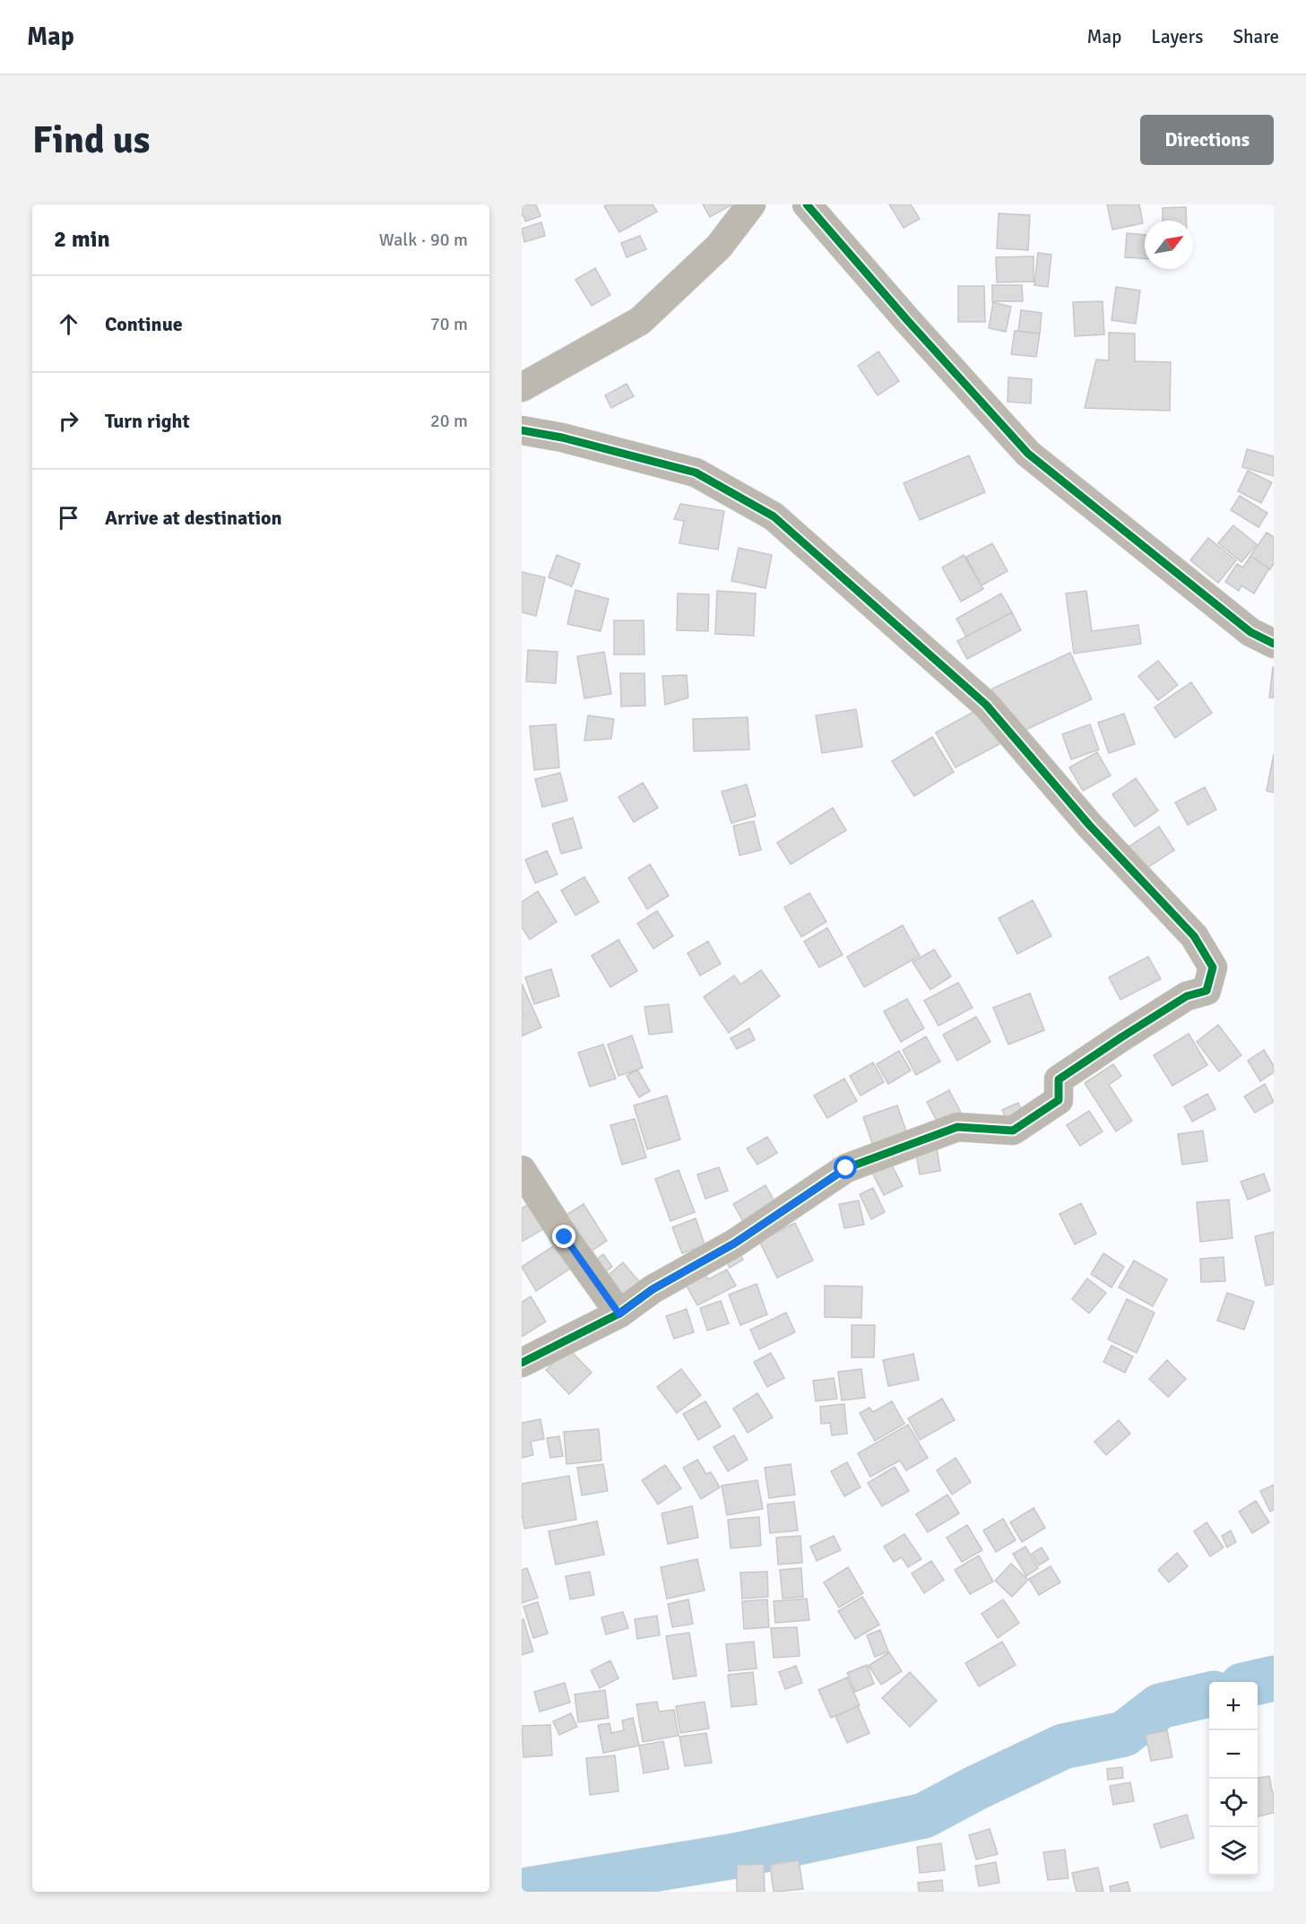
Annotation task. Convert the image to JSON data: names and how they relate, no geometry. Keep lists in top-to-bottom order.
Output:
{
  "north": "top right",
  "page": {
    "header": "Map",
    "nav": ["Map", "Layers", "Share"],
    "buttons": "Directions",
    "title": "Find us",
    "heading": ["2 min", "Walk · 90 m"],
    "list": [
      ["Continue", "70 m"],
      ["Turn right", "20 m"],
      "Arrive at destination"
    ],
    "map_buttons": ["+", "−"]
  }
}
